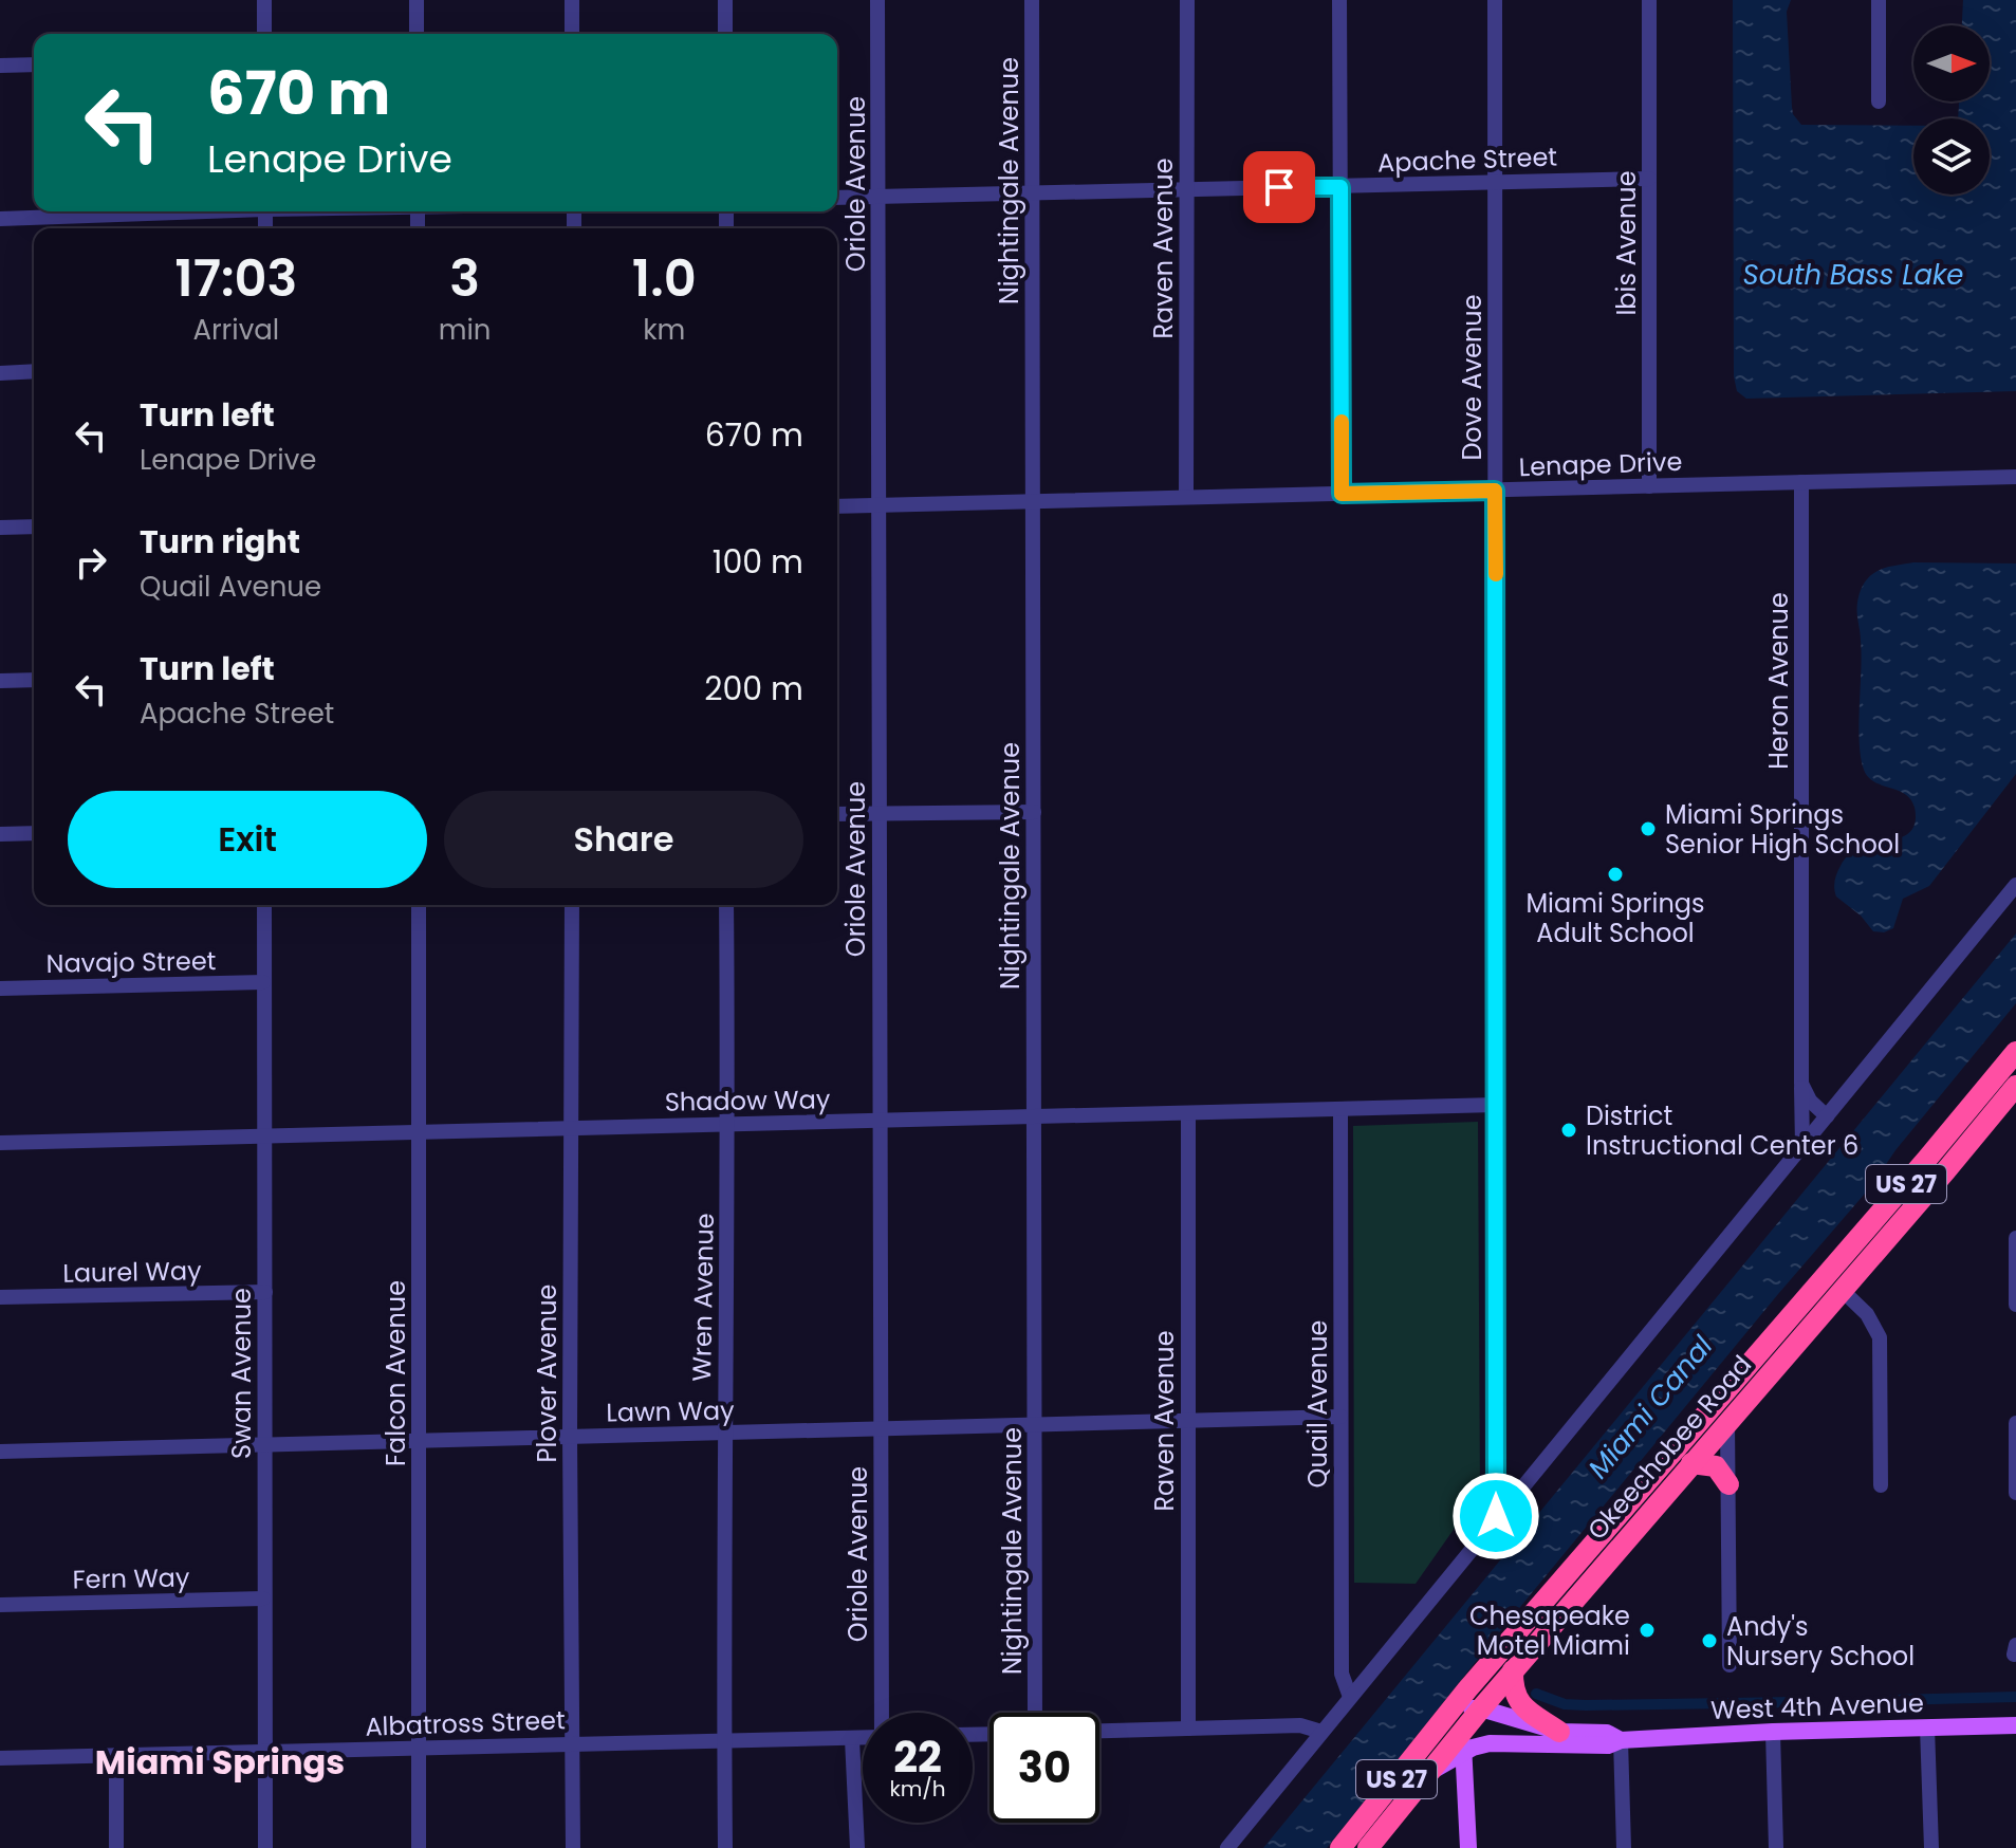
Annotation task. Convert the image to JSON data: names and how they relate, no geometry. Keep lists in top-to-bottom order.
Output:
{
  "streets": {
    "highway": ["US 27", "Okeechobee Road"],
    "main road": ["West 4th Avenue"],
    "street": [
      "Apache Street",
      "Nightingale Avenue",
      "Oriole Avenue",
      "Ibis Avenue",
      "Raven Avenue",
      "Dove Avenue",
      "Lenape Drive",
      "Heron Avenue",
      "Navajo Street",
      "Shadow Way",
      "Laurel Way",
      "Wren Avenue",
      "Swan Avenue",
      "Falcon Avenue",
      "Plover Avenue",
      "Quail Avenue",
      "Lawn Way",
      "Fern Way",
      "Albatross Street"
    ]
  },
  "crossings": [
    ["Apache Street", "Nightingale Avenue"],
    ["Apache Street", "Oriole Avenue"],
    ["Apache Street", "Ibis Avenue"],
    ["Apache Street", "Raven Avenue"],
    ["Apache Street", "Dove Avenue"],
    ["Nightingale Avenue", "Lenape Drive"],
    ["Nightingale Avenue", "Shadow Way"],
    ["Nightingale Avenue", "Lawn Way"],
    ["Oriole Avenue", "Lenape Drive"],
    ["Oriole Avenue", "Shadow Way"],
    ["Oriole Avenue", "Lawn Way"],
    ["Ibis Avenue", "Lenape Drive"],
    ["Raven Avenue", "Lenape Drive"],
    ["Raven Avenue", "Shadow Way"],
    ["Raven Avenue", "Lawn Way"],
    ["Dove Avenue", "Lenape Drive"],
    ["Dove Avenue", "Shadow Way"],
    ["Lenape Drive", "Heron Avenue"],
    ["Navajo Street", "Swan Avenue"],
    ["Shadow Way", "Wren Avenue"],
    ["Shadow Way", "Swan Avenue"],
    ["Shadow Way", "Falcon Avenue"],
    ["Shadow Way", "Plover Avenue"],
    ["Shadow Way", "Quail Avenue"],
    ["Laurel Way", "Swan Avenue"],
    ["Wren Avenue", "Lawn Way"],
    ["Wren Avenue", "Albatross Street"],
    ["Swan Avenue", "Lawn Way"],
    ["Swan Avenue", "Fern Way"],
    ["Swan Avenue", "Albatross Street"],
    ["Falcon Avenue", "Lawn Way"],
    ["Falcon Avenue", "Albatross Street"],
    ["Plover Avenue", "Lawn Way"],
    ["Plover Avenue", "Albatross Street"],
    ["Quail Avenue", "Lawn Way"],
    ["Okeechobee Road", "West 4th Avenue"]
  ],
  "districts": ["Miami Springs"],
  "water": ["South Bass Lake", "Miami Canal"],
  "places": [
    "Miami Springs Senior High School",
    "Miami Springs Adult School",
    "District Instructional Center 6",
    "Chesapeake Motel Miami",
    "Andy's Nursery School"
  ],
  "north": "right",
  "page": {
    "turn": ["670 m", "Lenape Drive"],
    "eta": [
      "17:03",
      "Arrival",
      "3",
      "min",
      "1.0",
      "km"
    ],
    "list": [
      {
        "name": "Turn left",
        "note": "Lenape Drive",
        "value": "670 m"
      },
      {
        "name": "Turn right",
        "note": "Quail Avenue",
        "value": "100 m"
      },
      {
        "name": "Turn left",
        "note": "Apache Street",
        "value": "200 m"
      }
    ],
    "buttons": ["Exit", "Share"],
    "speed": "22 km/h",
    "limit": "30"
  }
}
